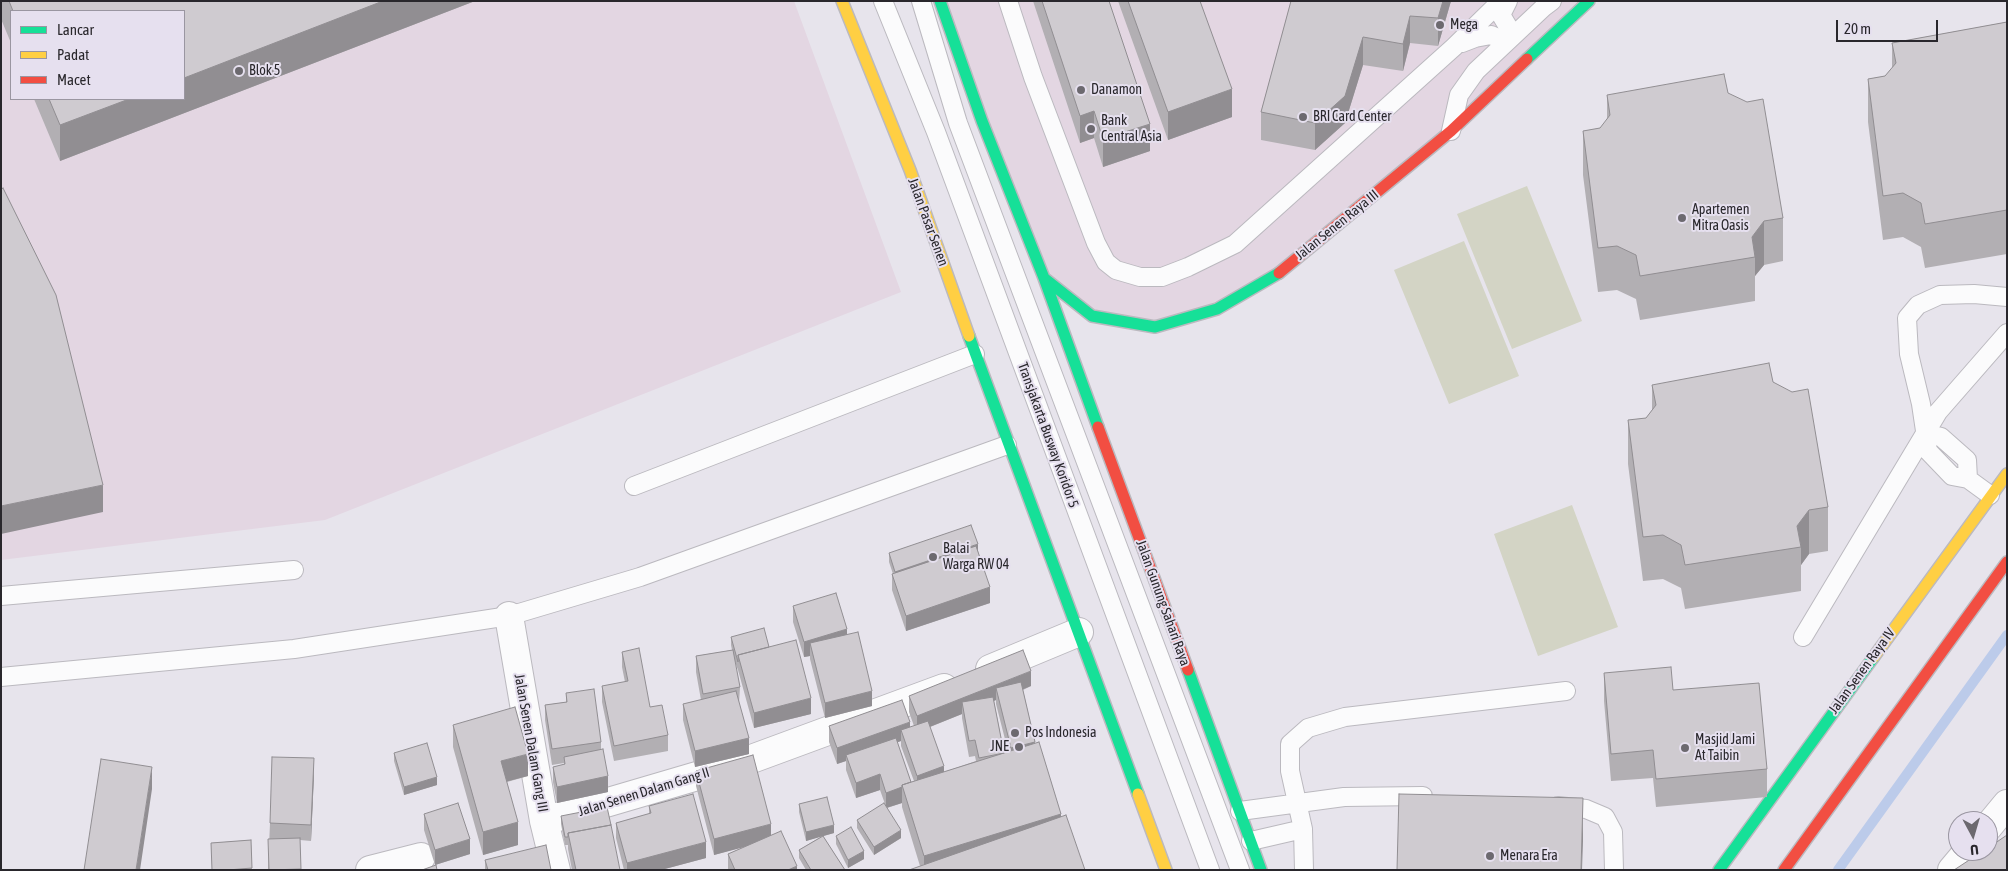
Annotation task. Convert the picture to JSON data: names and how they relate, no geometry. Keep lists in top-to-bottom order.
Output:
{
  "streets": {
    "main road": [
      "Jalan Pasar Senen",
      "Jalan Senen Raya III",
      "Jalan Gunung Sahari Raya",
      "Jalan Senen Raya IV"
    ],
    "street": ["Jalan Senen Dalam Gang III", "Jalan Senen Dalam Gang II"],
    "lane": ["Transjakarta Busway Koridor 5"]
  },
  "crossings": [
    ["Jalan Senen Raya III", "Jalan Gunung Sahari Raya"],
    ["Jalan Senen Dalam Gang III", "Jalan Senen Dalam Gang II"]
  ],
  "places": [
    "Mega",
    "Blok 5",
    "Danamon",
    "BRI Card Center",
    "Bank Central Asia",
    "Apartemen Mitra Oasis",
    "Balai Warga RW 04",
    "Pos Indonesia",
    "JNE",
    "Masjid Jami At Taibin",
    "Menara Era"
  ],
  "legend": ["Lancar", "Padat", "Macet"],
  "scale_bar": "20 m",
  "north": "bottom"
}
